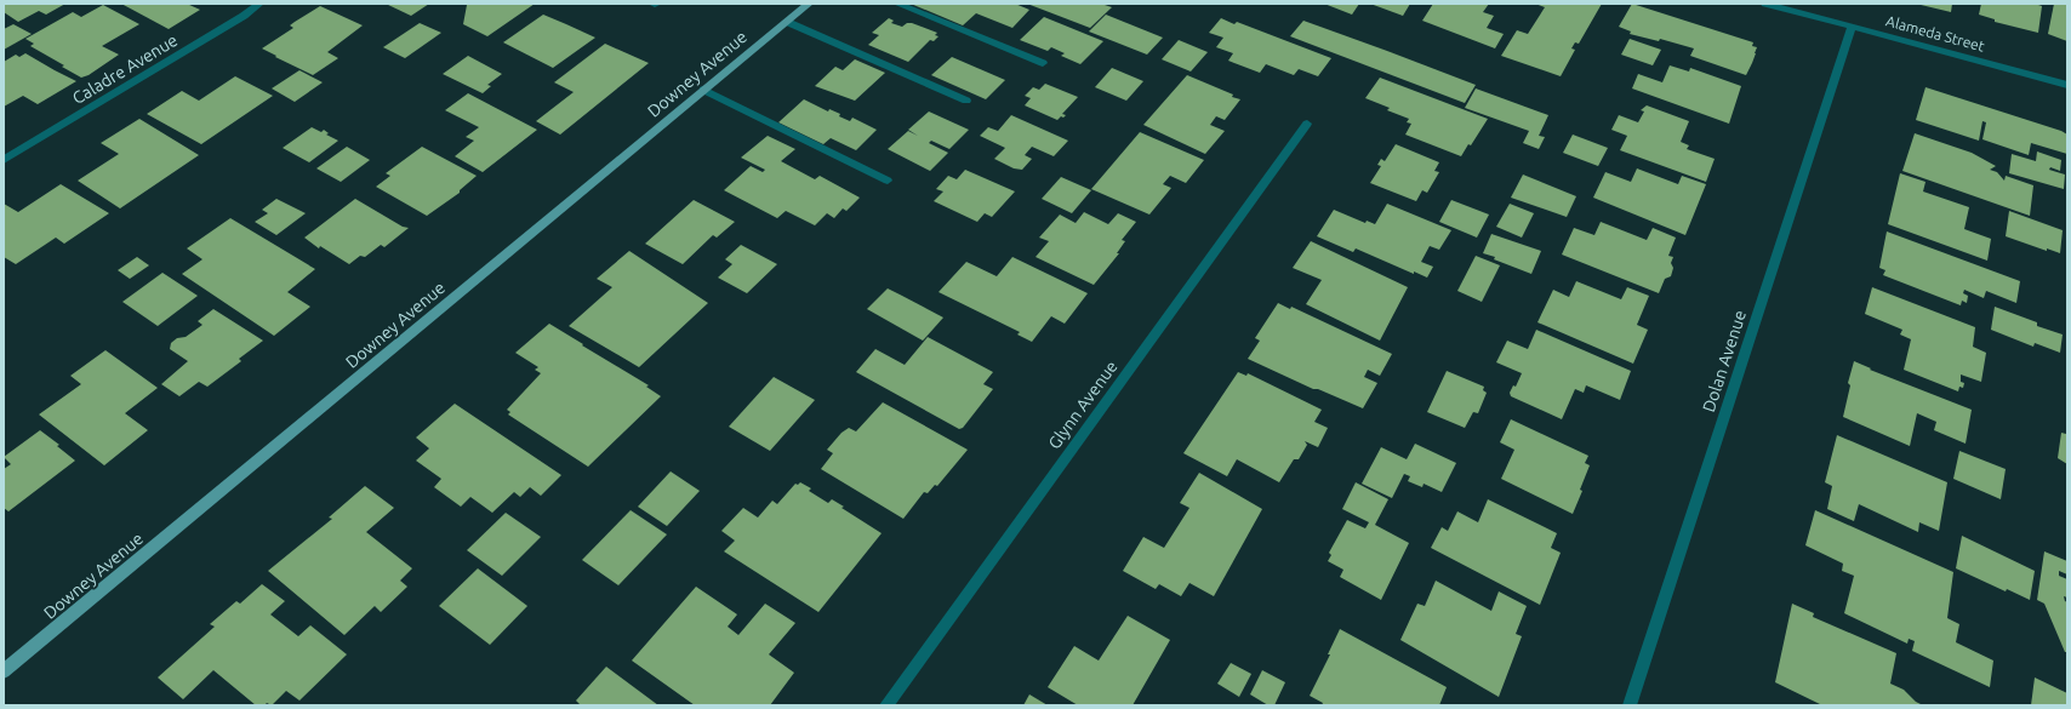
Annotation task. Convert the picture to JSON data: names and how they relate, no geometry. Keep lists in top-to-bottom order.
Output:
{
  "streets": {
    "main road": ["Downey Avenue"],
    "street": [
      "Alameda Street",
      "Caladre Avenue",
      "Dolan Avenue",
      "Glynn Avenue"
    ]
  },
  "crossings": [
    ["Alameda Street", "Dolan Avenue"]
  ]
}
